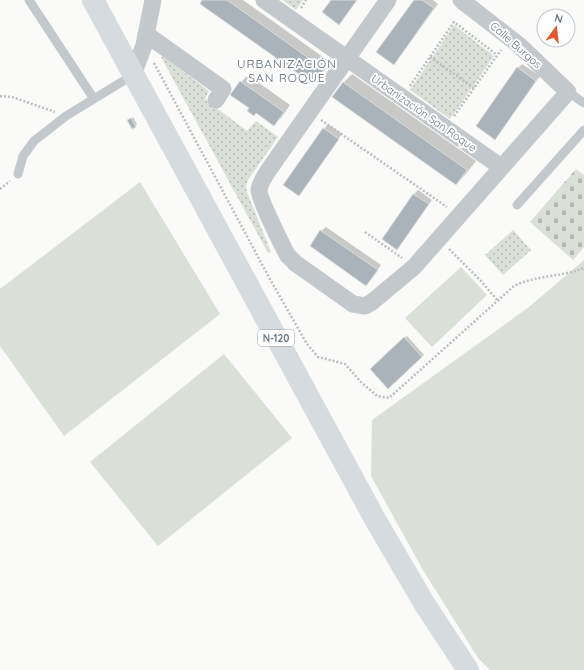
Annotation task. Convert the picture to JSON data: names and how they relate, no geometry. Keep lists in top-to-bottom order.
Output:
{
  "streets": {
    "highway": ["N-120"],
    "street": ["Calle Burgos", "Urbanización San Roque"]
  },
  "crossings": [
    ["Calle Burgos", "Urbanización San Roque"]
  ],
  "districts": ["URBANIZACIÓN SAN ROQUE"],
  "north": "top"
}
